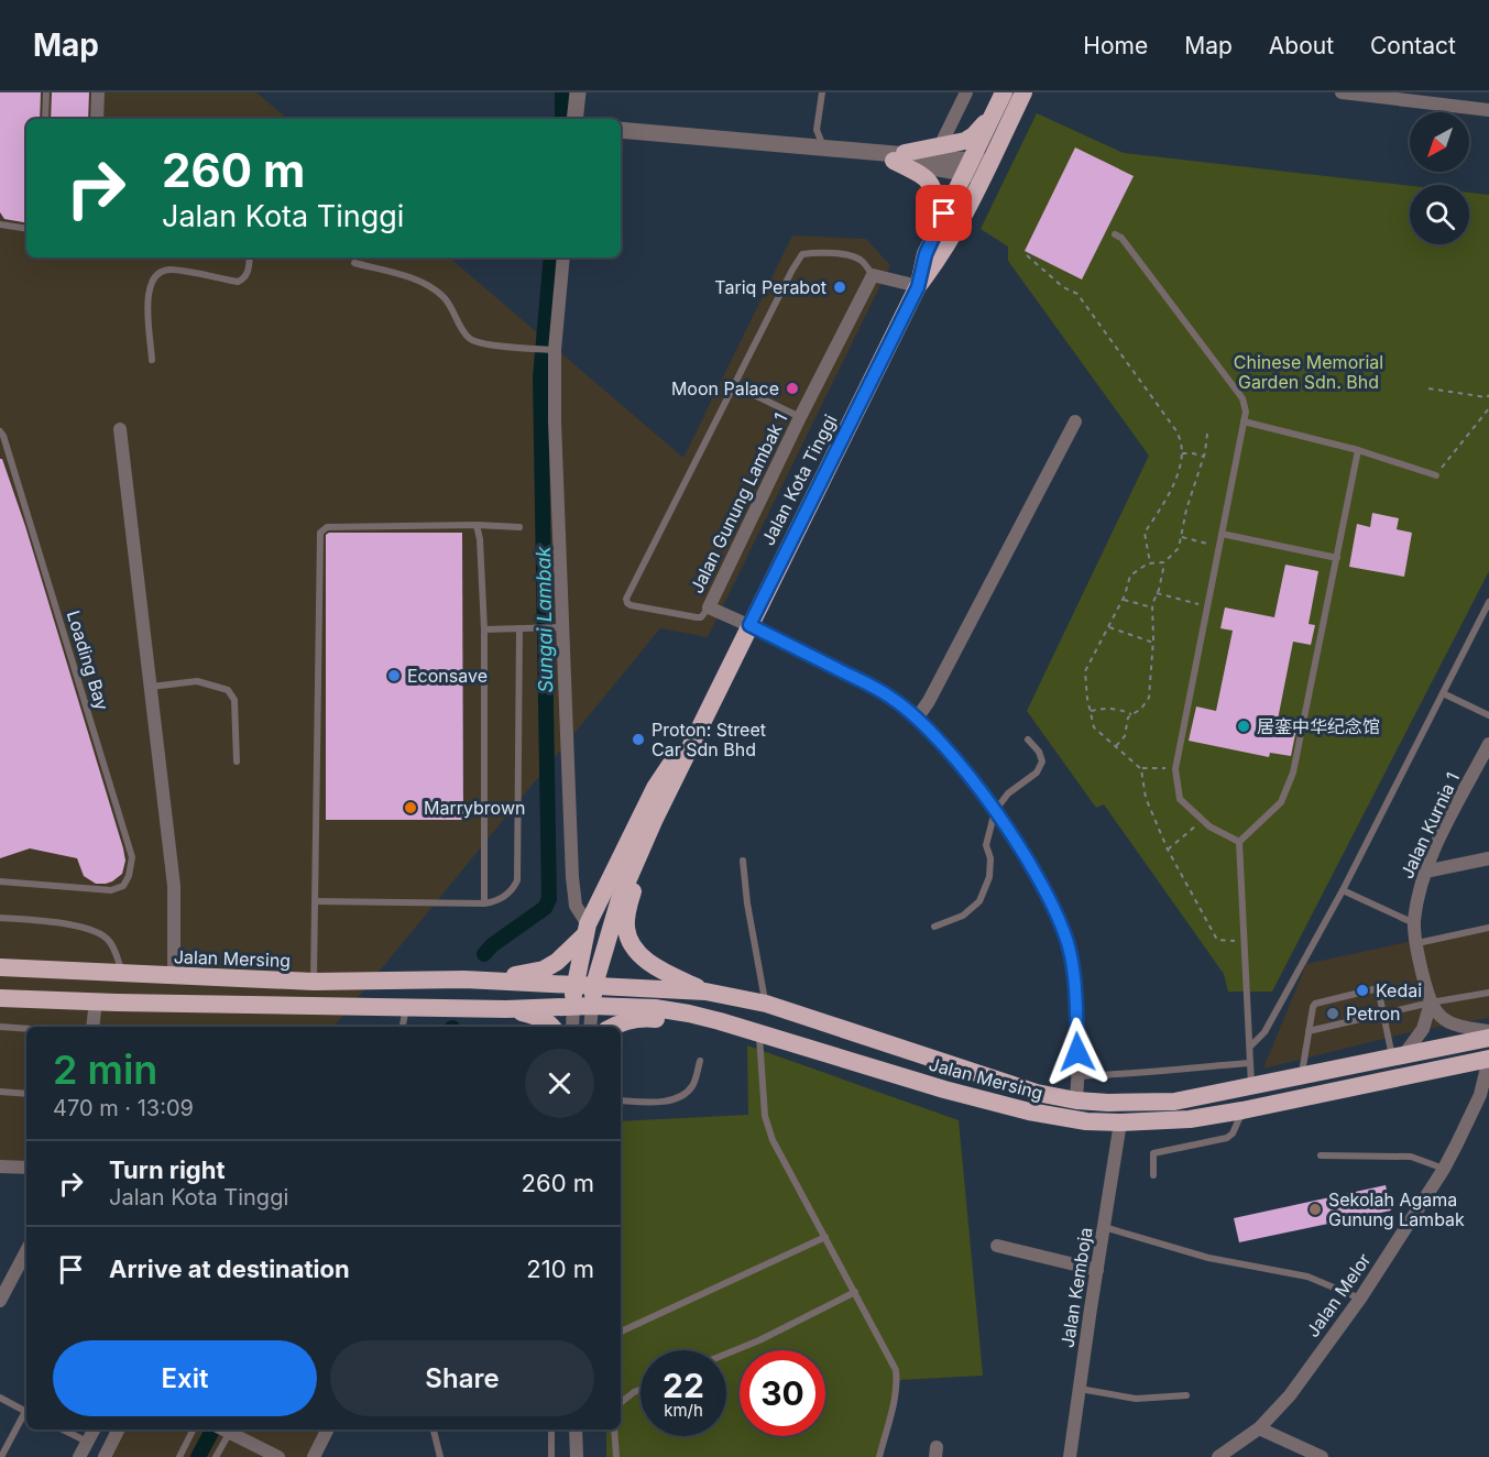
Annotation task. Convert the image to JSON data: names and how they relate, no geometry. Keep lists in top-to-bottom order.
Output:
{
  "streets": {
    "highway": ["Jalan Kota Tinggi", "Jalan Mersing"],
    "street": [
      "Jalan Gunung Lambak 1",
      "Jalan Kurnia 1",
      "Jalan Kemboja",
      "Jalan Melor"
    ],
    "lane": ["Loading Bay"]
  },
  "crossings": [
    ["Jalan Kota Tinggi", "Jalan Gunung Lambak 1"],
    ["Jalan Kota Tinggi", "Jalan Mersing"],
    ["Jalan Gunung Lambak 1", "Jalan Mersing"],
    ["Jalan Mersing", "Jalan Kemboja"],
    ["Jalan Mersing", "Jalan Melor"]
  ],
  "water": ["Sungai Lambak"],
  "parks": ["Chinese Memorial Garden Sdn. Bhd"],
  "places": [
    "Tariq Perabot",
    "Moon Palace",
    "Econsave",
    "居銮中华纪念馆",
    "Proton: Street Car Sdn Bhd",
    "Marrybrown",
    "Kedai",
    "Petron",
    "Sekolah Agama Gunung Lambak"
  ],
  "north": "bottom left",
  "page": {
    "header": "Map",
    "nav": [
      "Home",
      "Map",
      "About",
      "Contact"
    ],
    "turn": ["260 m", "Jalan Kota Tinggi"],
    "heading": ["2 min", "470 m · 13:09"],
    "list": [
      {
        "name": "Turn right",
        "note": "Jalan Kota Tinggi",
        "value": "260 m"
      },
      {
        "name": "Arrive at destination",
        "value": "210 m"
      }
    ],
    "buttons": ["Exit", "Share"],
    "speed": "22 km/h",
    "limit": "30"
  }
}
